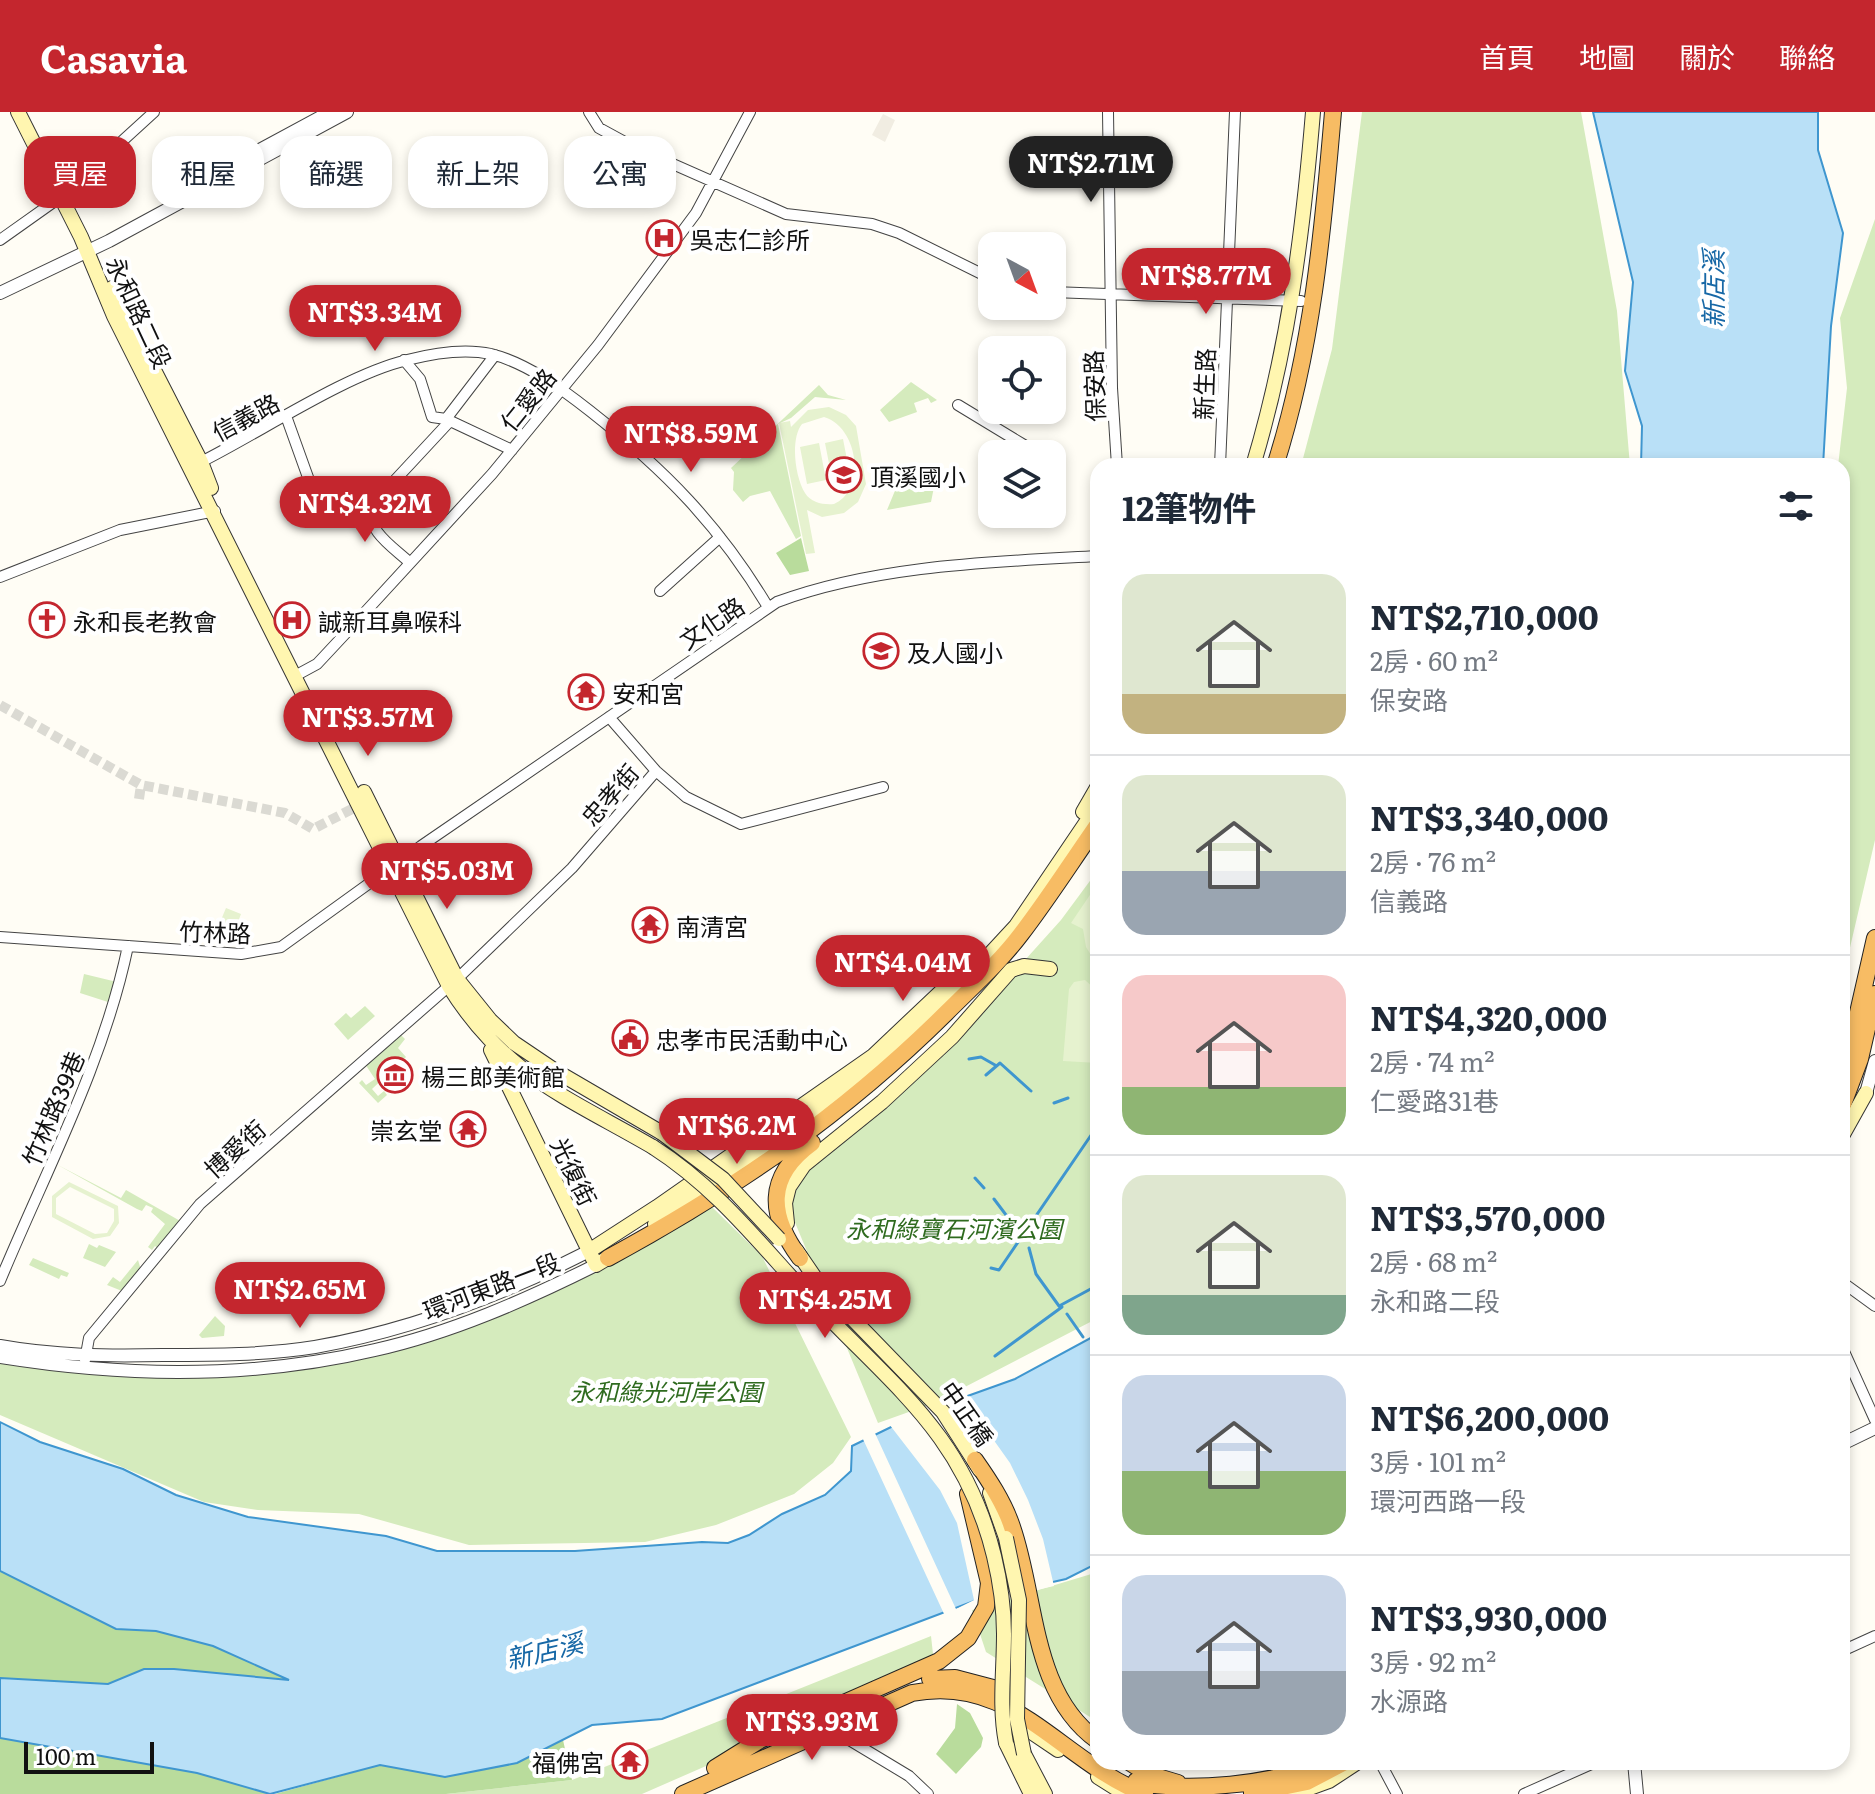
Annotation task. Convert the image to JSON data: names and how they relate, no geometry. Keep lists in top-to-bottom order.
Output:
{
  "streets": {
    "main road": [
      "永和路二段",
      "光復街",
      "環河東路一段",
      "中正橋"
    ],
    "street": [
      "新生路",
      "保安路",
      "仁愛路",
      "信義路",
      "文化路",
      "忠孝街",
      "竹林路",
      "竹林路39巷",
      "博愛街"
    ]
  },
  "crossings": [
    ["永和路二段", "仁愛路"],
    ["永和路二段", "信義路"],
    ["永和路二段", "文化路"],
    ["永和路二段", "忠孝街"],
    ["永和路二段", "竹林路"],
    ["永和路二段", "博愛街"],
    ["永和路二段", "光復街"],
    ["永和路二段", "中正橋"],
    ["仁愛路", "信義路"],
    ["信義路", "文化路"],
    ["文化路", "竹林路"],
    ["忠孝街", "博愛街"],
    ["忠孝街", "中正橋"],
    ["竹林路", "竹林路39巷"],
    ["博愛街", "環河東路一段"],
    ["博愛街", "中正橋"],
    ["光復街", "環河東路一段"],
    ["光復街", "中正橋"]
  ],
  "water": ["新店溪"],
  "parks": ["永和綠寶石河濱公園", "永和綠光河岸公園"],
  "places": {
    "hospital": ["吳志仁診所", "誠新耳鼻喉科"],
    "school or university": ["頂溪國小", "及人國小"],
    "church": ["永和長老教會"],
    "temple": [
      "安和宮",
      "南清宮",
      "崇玄堂",
      "福佛宮"
    ],
    "public building": ["忠孝市民活動中心"],
    "museum": ["楊三郎美術館"]
  },
  "scale_bar": "100 m",
  "north": "bottom right",
  "page": {
    "header": "Casavia",
    "nav": [
      "首頁",
      "地圖",
      "關於",
      "聯絡"
    ],
    "price": [
      "NT$2.71M",
      "NT$8.77M",
      "NT$3.34M",
      "NT$8.59M",
      "NT$4.32M",
      "NT$3.57M",
      "NT$5.03M",
      "NT$4.04M",
      "NT$6.2M",
      "NT$2.65M",
      "NT$4.25M",
      "NT$3.93M"
    ],
    "chip": [
      "買屋",
      "租屋",
      "篩選",
      "新上架",
      "公寓"
    ],
    "heading": "12筆物件",
    "list": [
      {
        "name": "NT$2,710,000",
        "note": "2房 · 60 m² · 保安路"
      },
      {
        "name": "NT$3,340,000",
        "note": "2房 · 76 m² · 信義路"
      },
      {
        "name": "NT$4,320,000",
        "note": "2房 · 74 m² · 仁愛路31巷"
      },
      {
        "name": "NT$3,570,000",
        "note": "2房 · 68 m² · 永和路二段"
      },
      {
        "name": "NT$6,200,000",
        "note": "3房 · 101 m² · 環河西路一段"
      },
      {
        "name": "NT$3,930,000",
        "note": "3房 · 92 m² · 水源路"
      }
    ],
    "scale": "100 m"
  }
}
